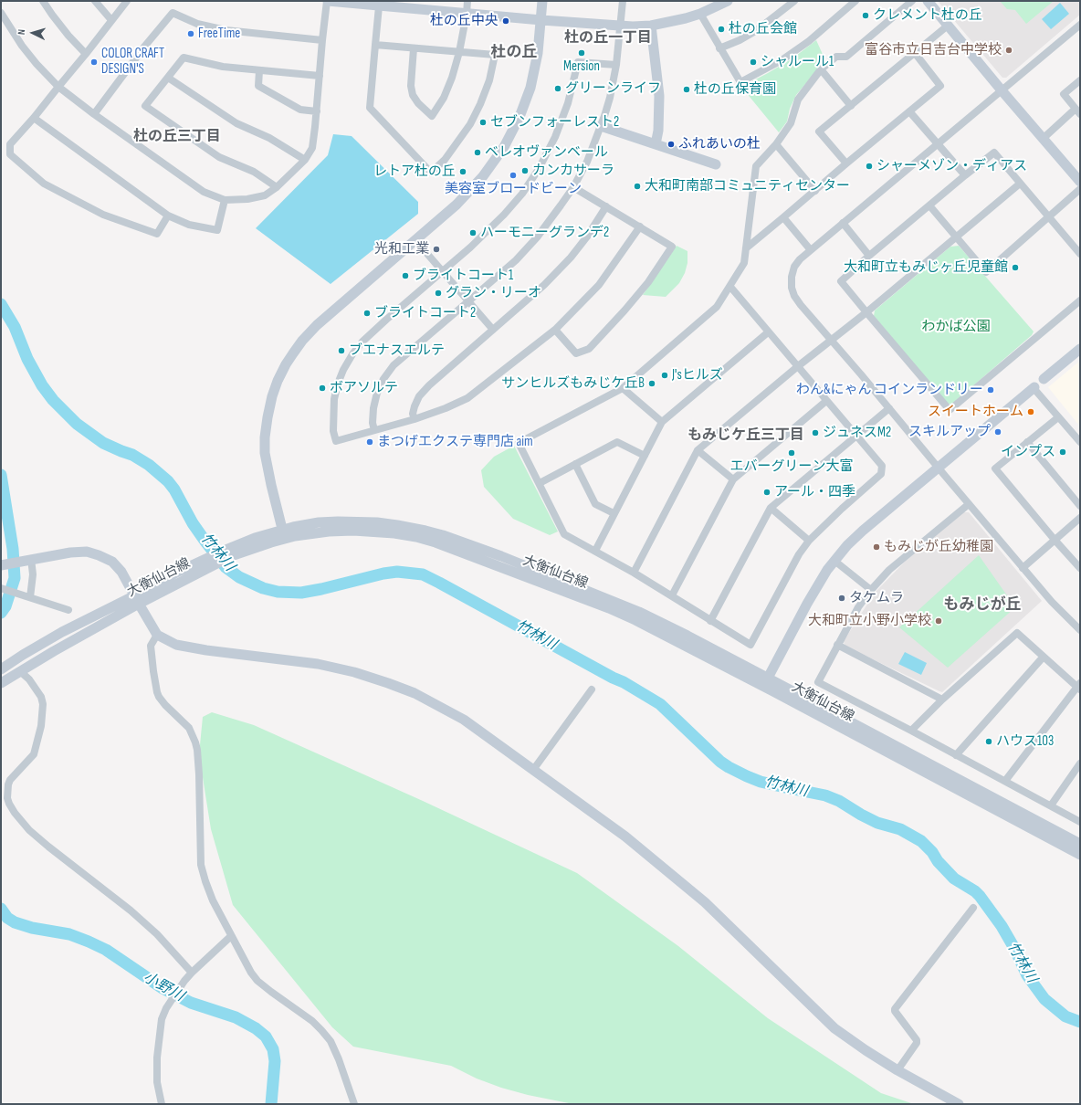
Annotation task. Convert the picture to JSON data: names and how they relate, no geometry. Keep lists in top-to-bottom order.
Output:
{
  "streets": {
    "street": ["大衡仙台線"]
  },
  "districts": [
    "杜の丘一丁目",
    "杜の丘",
    "杜の丘三丁目",
    "もみじケ丘三丁目",
    "もみじが丘"
  ],
  "water": ["竹林川", "小野川"],
  "parks": ["わかば公園"],
  "places": [
    "クレメント杜の丘",
    "杜の丘中央",
    "杜の丘会館",
    "FreeTime",
    "富谷市立日吉台中学校",
    "Mersion",
    "COLOR CRAFT DESIGN'S",
    "シャルール1",
    "グリーンライフ",
    "杜の丘保育園",
    "セブンフォーレスト2",
    "ふれあいの杜",
    "ベレオヴァンベール",
    "シャーメゾン・ディアス",
    "カンカサーラ",
    "レトア杜の丘",
    "美容室ブロードビーン",
    "大和町南部コミュニティセンター",
    "ハーモニーグランデ2",
    "光和工業",
    "大和町立もみじヶ丘児童館",
    "ブライトコート1",
    "グラン・リーオ",
    "ブライトコート2",
    "ブエナスエルテ",
    "J'sヒルズ",
    "サンヒルズもみじケ丘B",
    "ボアソルテ",
    "わん&にゃん コインランドリー",
    "スイートホーム",
    "スキルアップ",
    "ジュネスM2",
    "まつげエクステ専門店 aim",
    "インプス",
    "エバーグリーン大富",
    "アール・四季",
    "もみじが丘幼稚園",
    "タケムラ",
    "大和町立小野小学校",
    "ハウス103"
  ],
  "north": "left"
}
